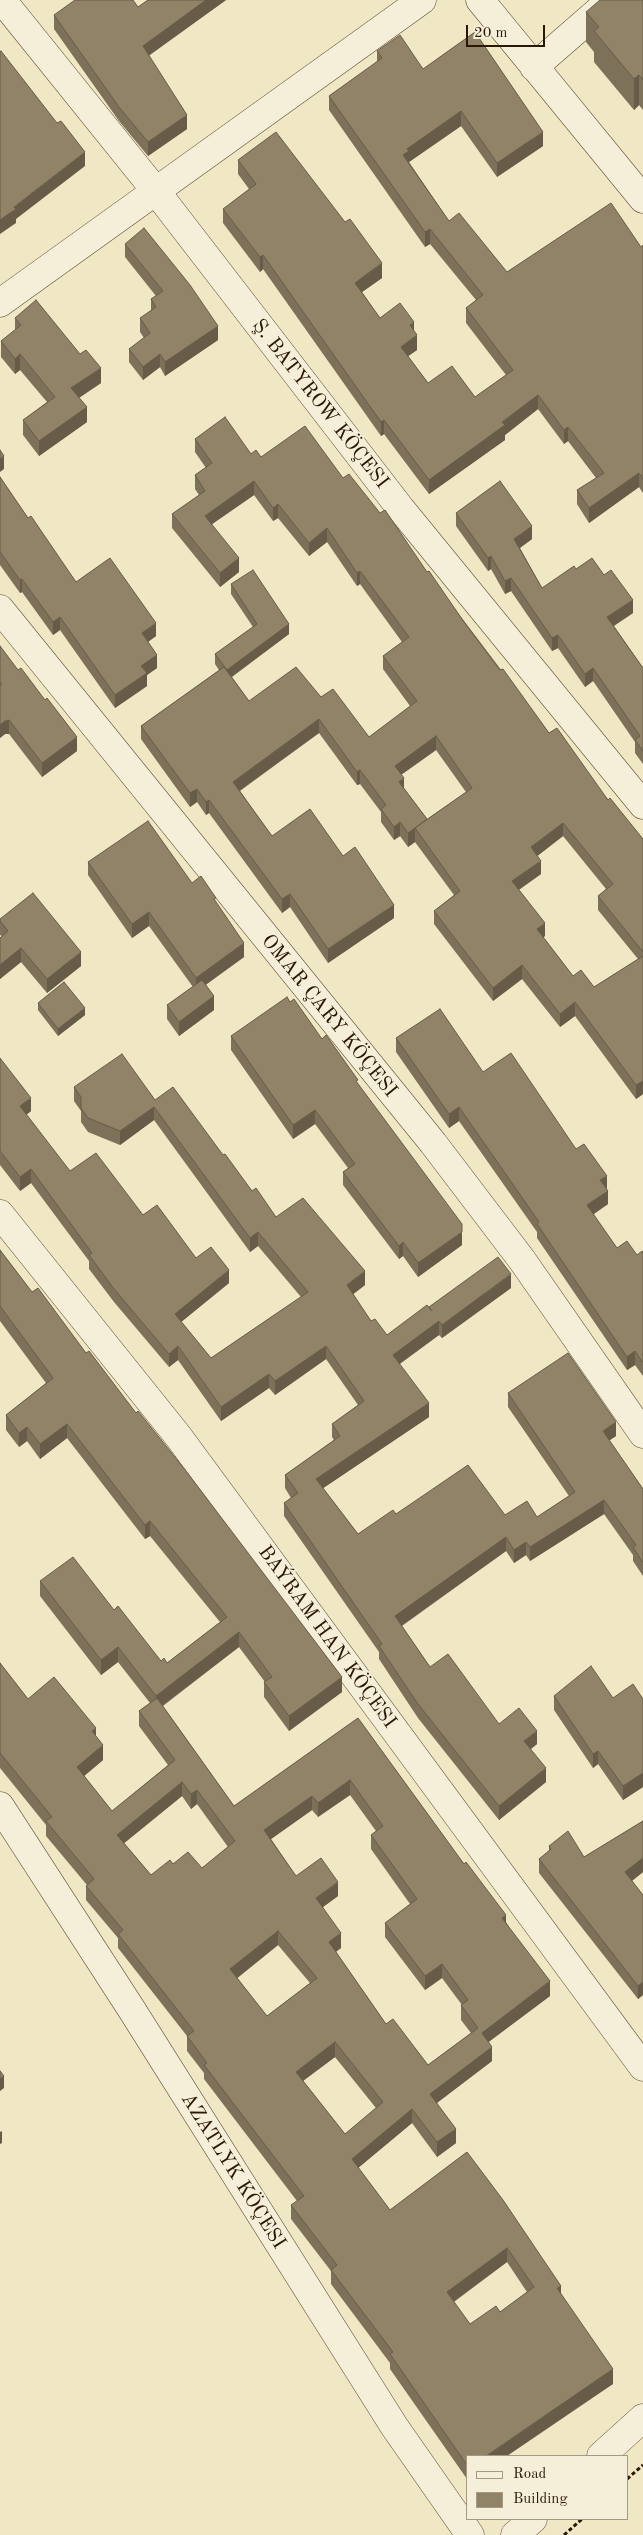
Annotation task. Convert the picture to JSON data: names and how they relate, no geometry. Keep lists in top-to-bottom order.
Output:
{
  "streets": {
    "street": [
      "Ş. BATYROW KÖÇESI",
      "OMAR ÇARY KÖÇESI",
      "BAÝRAM HAN KÖÇESI",
      "AZATLYK KÖÇESI"
    ]
  },
  "legend": ["Road", "Building"],
  "scale_bar": "20 m"
}
